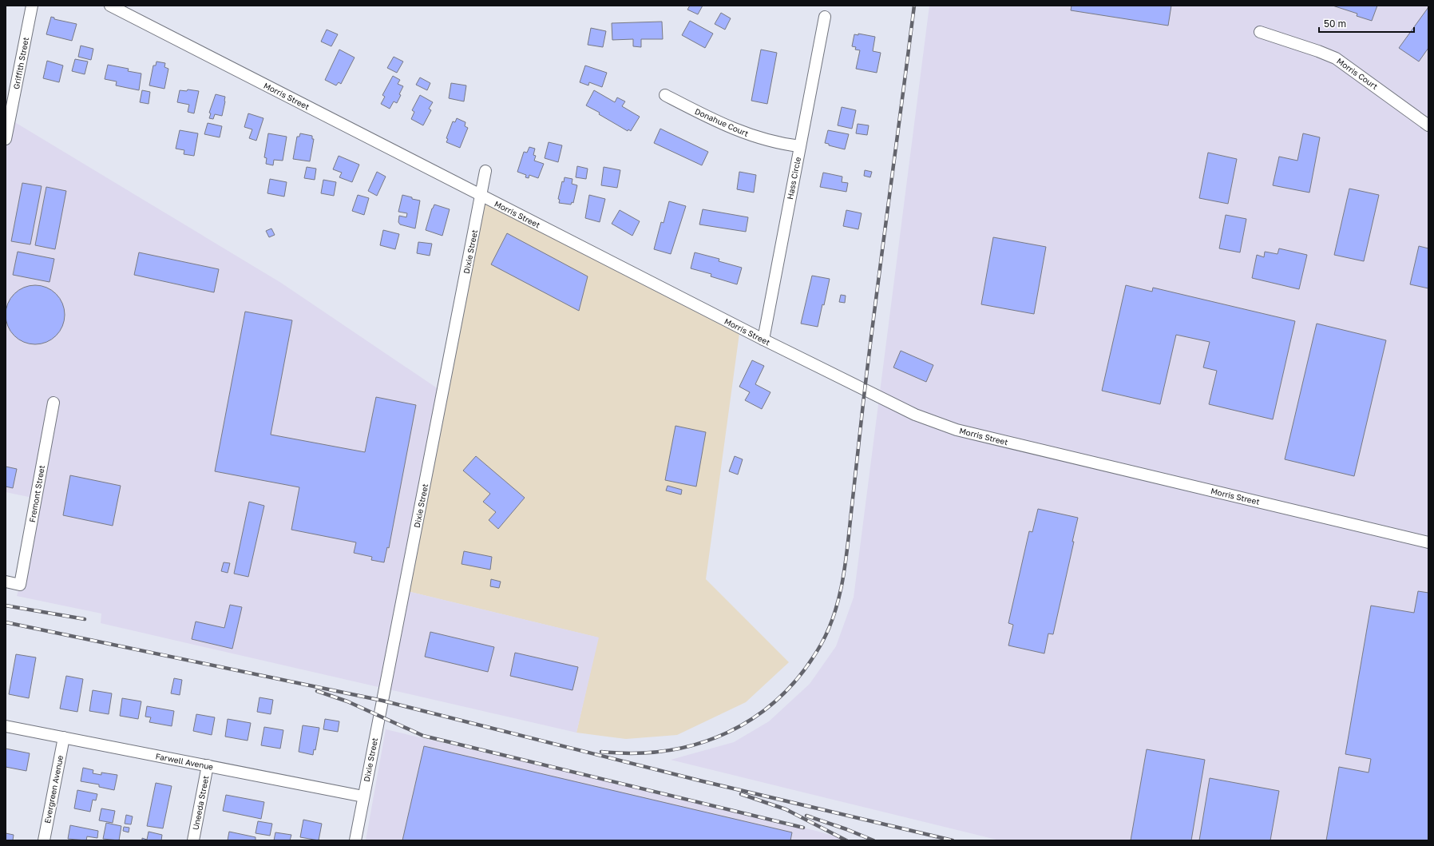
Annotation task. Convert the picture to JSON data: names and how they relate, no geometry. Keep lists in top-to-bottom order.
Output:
{
  "streets": {
    "street": [
      "Griffith Street",
      "Morris Court",
      "Morris Street",
      "Donahue Court",
      "Hass Circle",
      "Dixie Street",
      "Fremont Street",
      "Farwell Avenue",
      "Evergreen Avenue",
      "Uneeda Street"
    ]
  },
  "crossings": [
    ["Morris Street", "Hass Circle"],
    ["Morris Street", "Dixie Street"],
    ["Donahue Court", "Hass Circle"],
    ["Dixie Street", "Farwell Avenue"],
    ["Farwell Avenue", "Evergreen Avenue"],
    ["Farwell Avenue", "Uneeda Street"]
  ],
  "scale_bar": "50 m"
}
